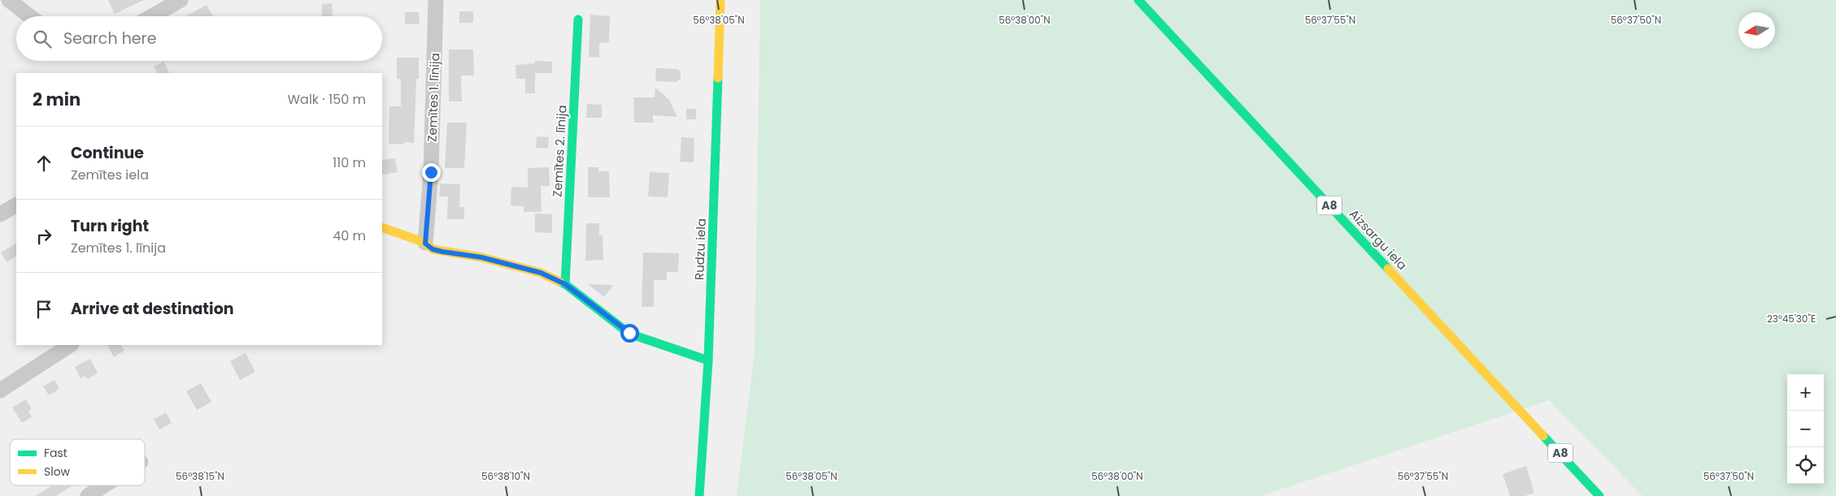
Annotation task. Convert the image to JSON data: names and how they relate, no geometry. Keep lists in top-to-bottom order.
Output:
{
  "streets": {
    "main road": [
      "Zemītes 2. līnija",
      "A8",
      "Aizsargu iela",
      "Rudzu iela"
    ],
    "street": ["Zemītes 1. līnija"]
  },
  "legend": ["Fast", "Slow"],
  "north": "left",
  "page": {
    "search": "Search here",
    "heading": ["2 min", "Walk · 150 m"],
    "list": [
      ["Continue", "Zemītes iela", "110 m"],
      ["Turn right", "Zemītes 1. līnija", "40 m"],
      "Arrive at destination"
    ],
    "map_buttons": ["+", "−"]
  },
  "coordinates": [
    "56°37'55\"N",
    "56°38'05\"N",
    "56°38'00\"N",
    "56°37'50\"N",
    "23°45'30\"E",
    "56°38'15\"N",
    "56°38'10\"N"
  ]
}
